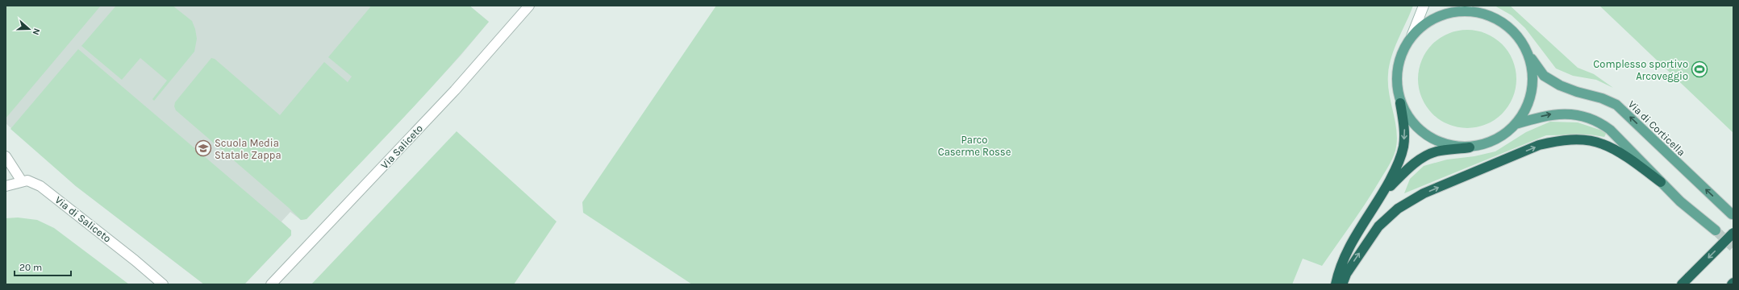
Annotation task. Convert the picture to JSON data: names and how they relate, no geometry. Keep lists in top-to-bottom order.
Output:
{
  "streets": {
    "main road": ["Via di Corticella"],
    "street": ["Via Saliceto", "Via di Saliceto"]
  },
  "one_way": ["Via di Corticella"],
  "parks": ["Parco Caserme Rosse"],
  "places": {
    "sports": ["Complesso sportivo Arcoveggio"],
    "school or university": ["Scuola Media Statale Zappa"]
  },
  "scale_bar": "20 m",
  "north": "right"
}
